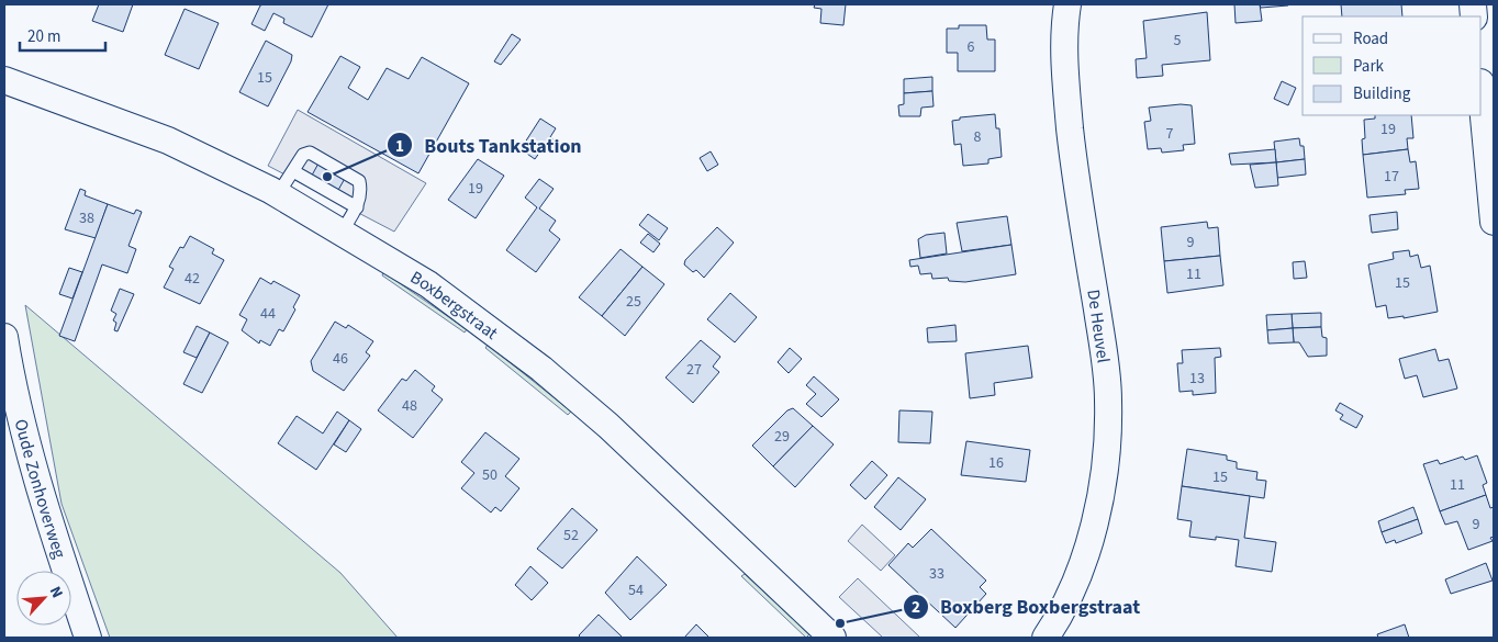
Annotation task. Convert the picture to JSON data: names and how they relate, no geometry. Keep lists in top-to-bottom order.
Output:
{
  "streets": {
    "street": ["Boxbergstraat", "De Heuvel", "Oude Zonhoverweg"]
  },
  "places": ["Bouts Tankstation", "Boxberg Boxbergstraat"],
  "house_numbers": [
    "5",
    "6",
    "15",
    "19",
    "7",
    "8",
    "17",
    "19",
    "38",
    "9",
    "11",
    "42",
    "15",
    "25",
    "44",
    "46",
    "27",
    "13",
    "48",
    "29",
    "16",
    "50",
    "15",
    "11",
    "9",
    "52",
    "33",
    "54"
  ],
  "legend": ["Road", "Park", "Building"],
  "scale_bar": "20 m",
  "north": "top right"
}
